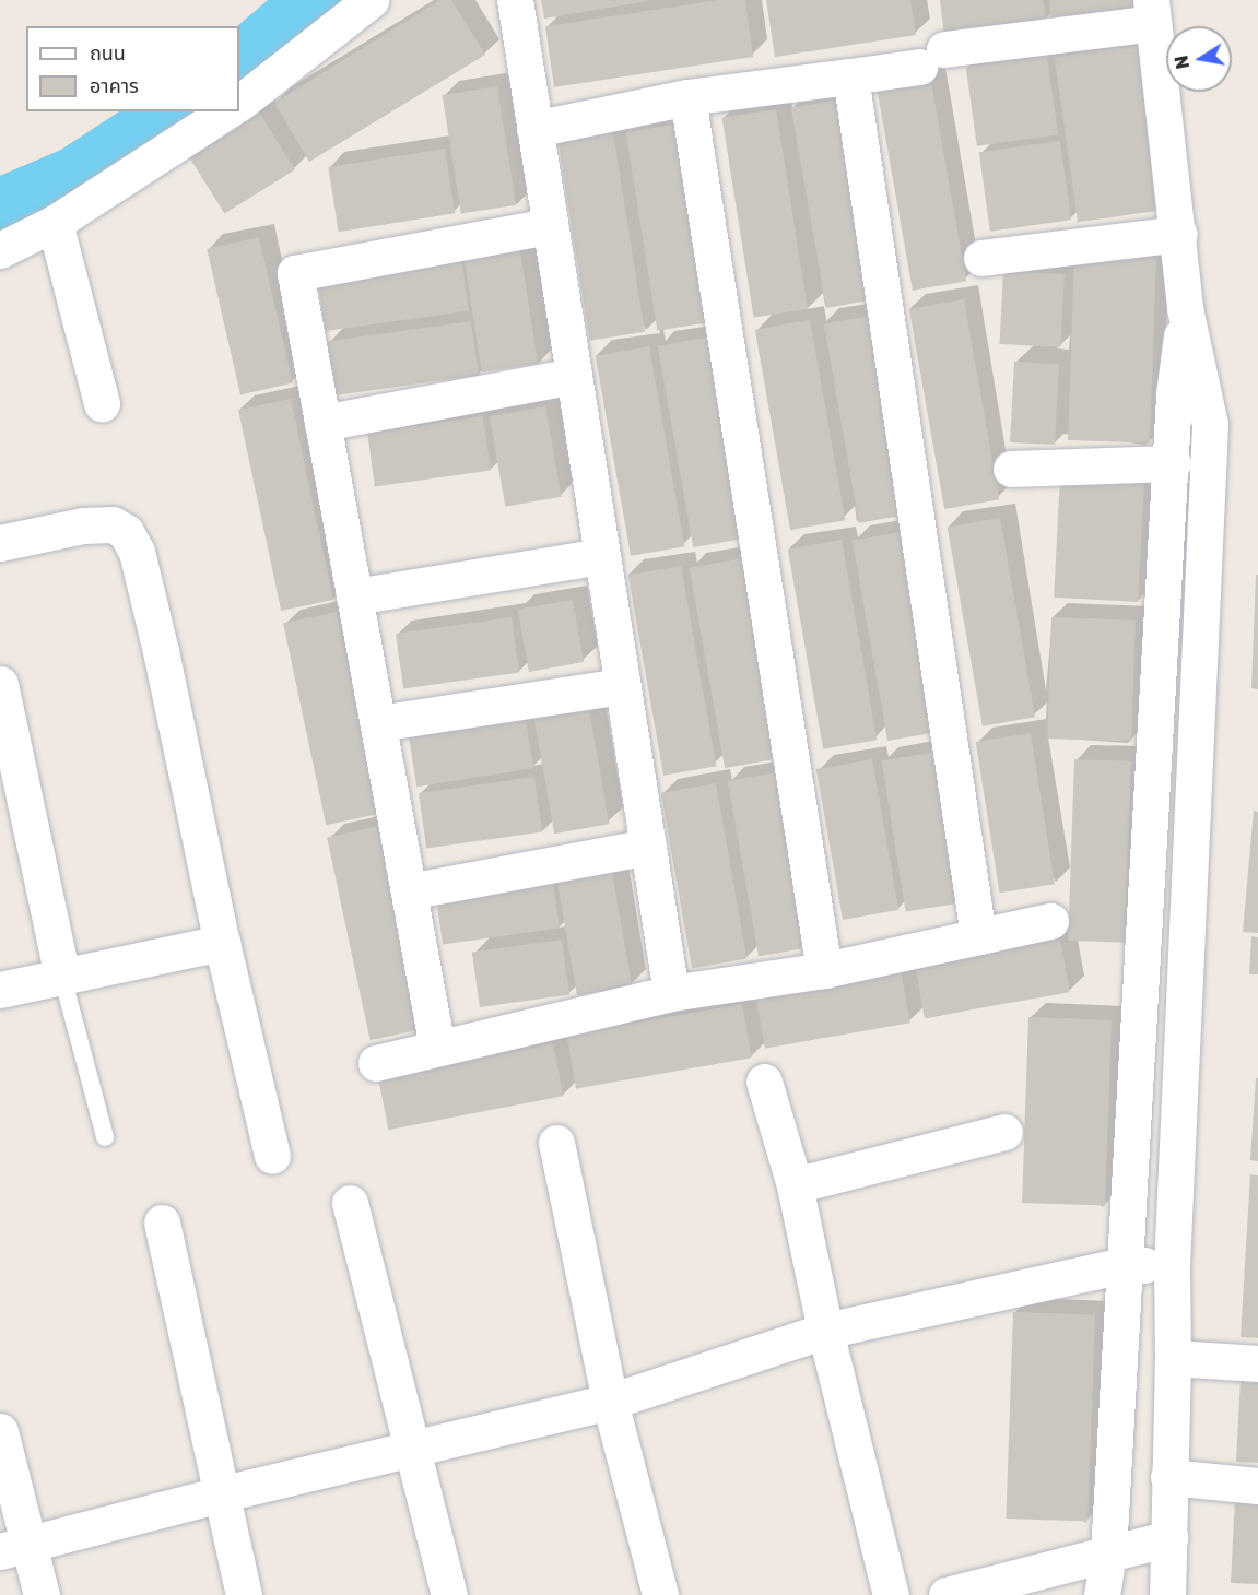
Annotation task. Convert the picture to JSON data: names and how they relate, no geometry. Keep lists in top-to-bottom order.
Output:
{
  "legend": ["ถนน", "อาคาร"],
  "north": "left"
}
